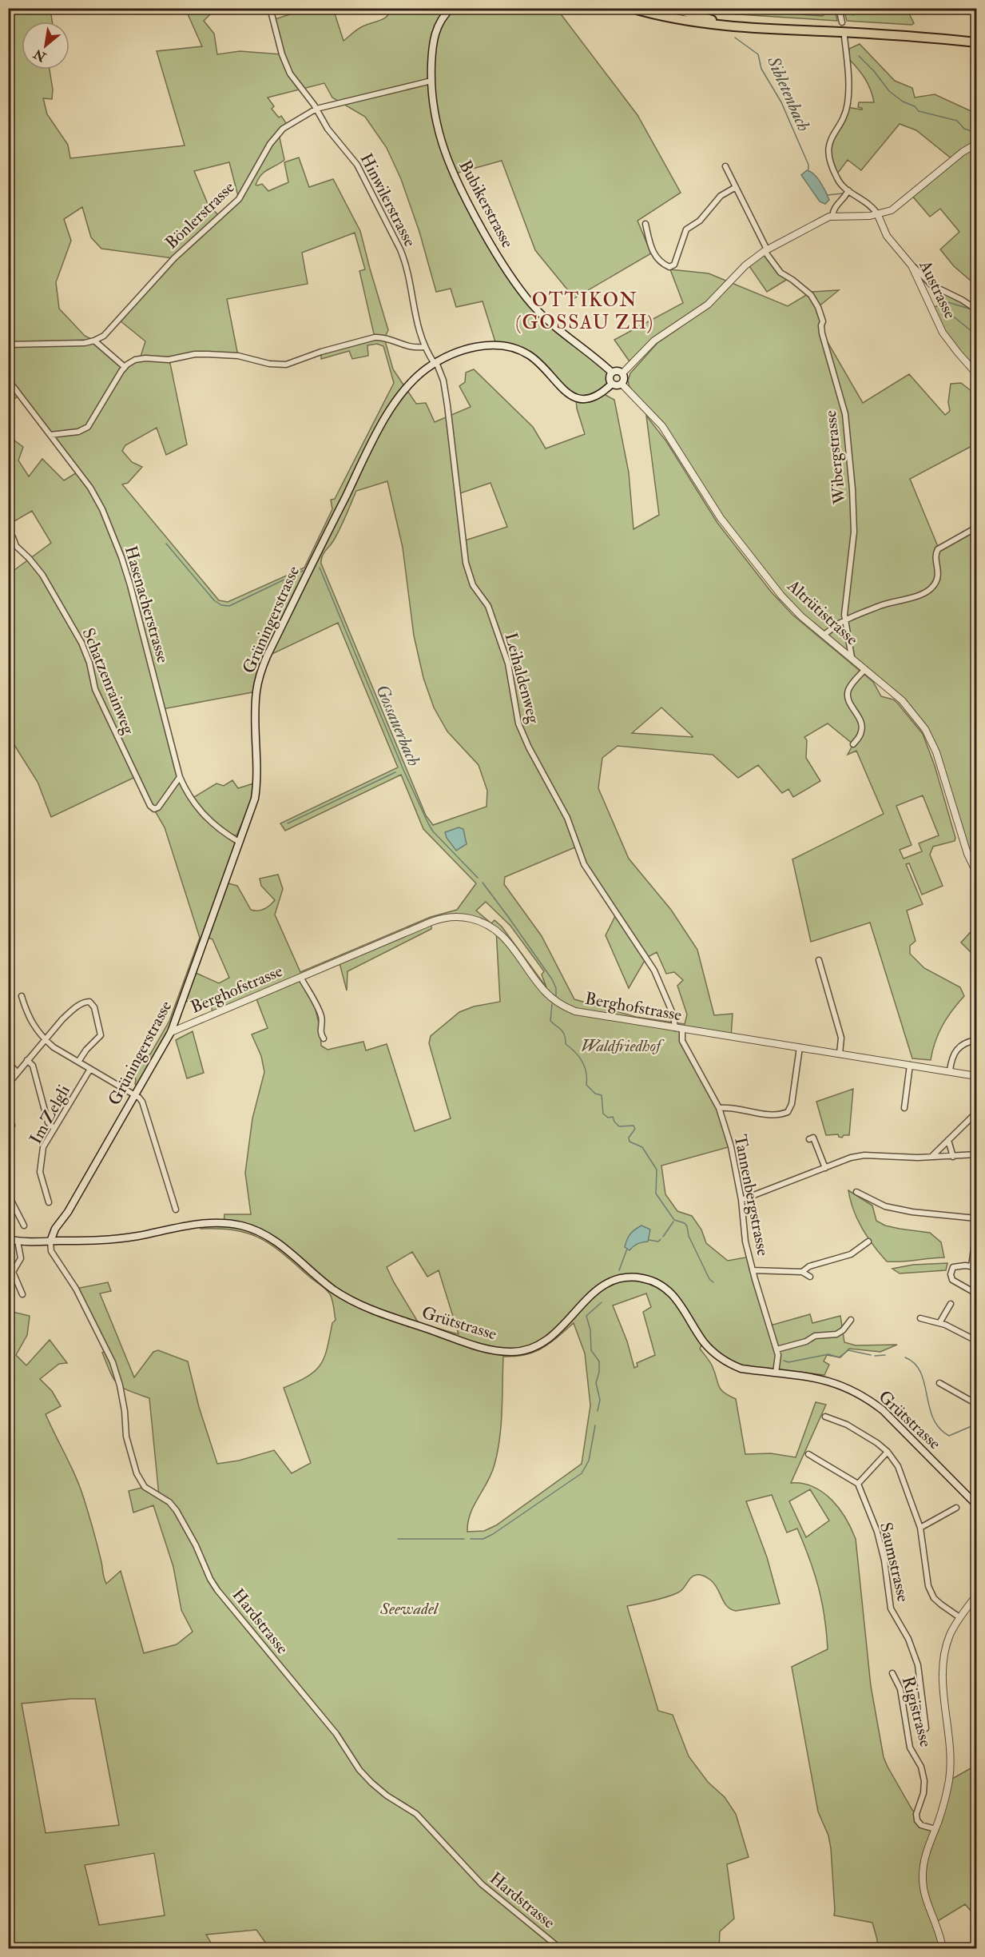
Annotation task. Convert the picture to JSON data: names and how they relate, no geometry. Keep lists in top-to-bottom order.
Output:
{
  "streets": {
    "main road": ["Bubikerstrasse", "Grüningerstrasse", "Grütstrasse"],
    "street": [
      "Hinwilerstrasse",
      "Bönlerstrasse",
      "Austrasse",
      "Wibergstrasse",
      "Hasenacherstrasse",
      "Altrütistrasse",
      "Leihaldenweg",
      "Schatzenrainweg",
      "Berghofstrasse",
      "Im Zelgli",
      "Tannenbergstrasse",
      "Saumstrasse",
      "Hardstrasse",
      "Rigistrasse"
    ]
  },
  "crossings": [
    ["Hinwilerstrasse", "Bönlerstrasse"],
    ["Hinwilerstrasse", "Grüningerstrasse"],
    ["Hinwilerstrasse", "Leihaldenweg"],
    ["Bubikerstrasse", "Bönlerstrasse"],
    ["Bubikerstrasse", "Altrütistrasse"],
    ["Bubikerstrasse", "Grüningerstrasse"],
    ["Wibergstrasse", "Altrütistrasse"],
    ["Hasenacherstrasse", "Grüningerstrasse"],
    ["Hasenacherstrasse", "Schatzenrainweg"],
    ["Altrütistrasse", "Grüningerstrasse"],
    ["Grüningerstrasse", "Leihaldenweg"],
    ["Grüningerstrasse", "Berghofstrasse"],
    ["Grüningerstrasse", "Grütstrasse"],
    ["Grüningerstrasse", "Hardstrasse"],
    ["Leihaldenweg", "Berghofstrasse"],
    ["Berghofstrasse", "Tannenbergstrasse"],
    ["Tannenbergstrasse", "Grütstrasse"],
    ["Grütstrasse", "Hardstrasse"]
  ],
  "districts": ["OTTIKON (GOSSAU ZH)"],
  "water": ["Sibletenbach", "Gossauerbach"],
  "parks": ["Waldfriedhof", "Seewadel"],
  "north": "bottom left"
}
